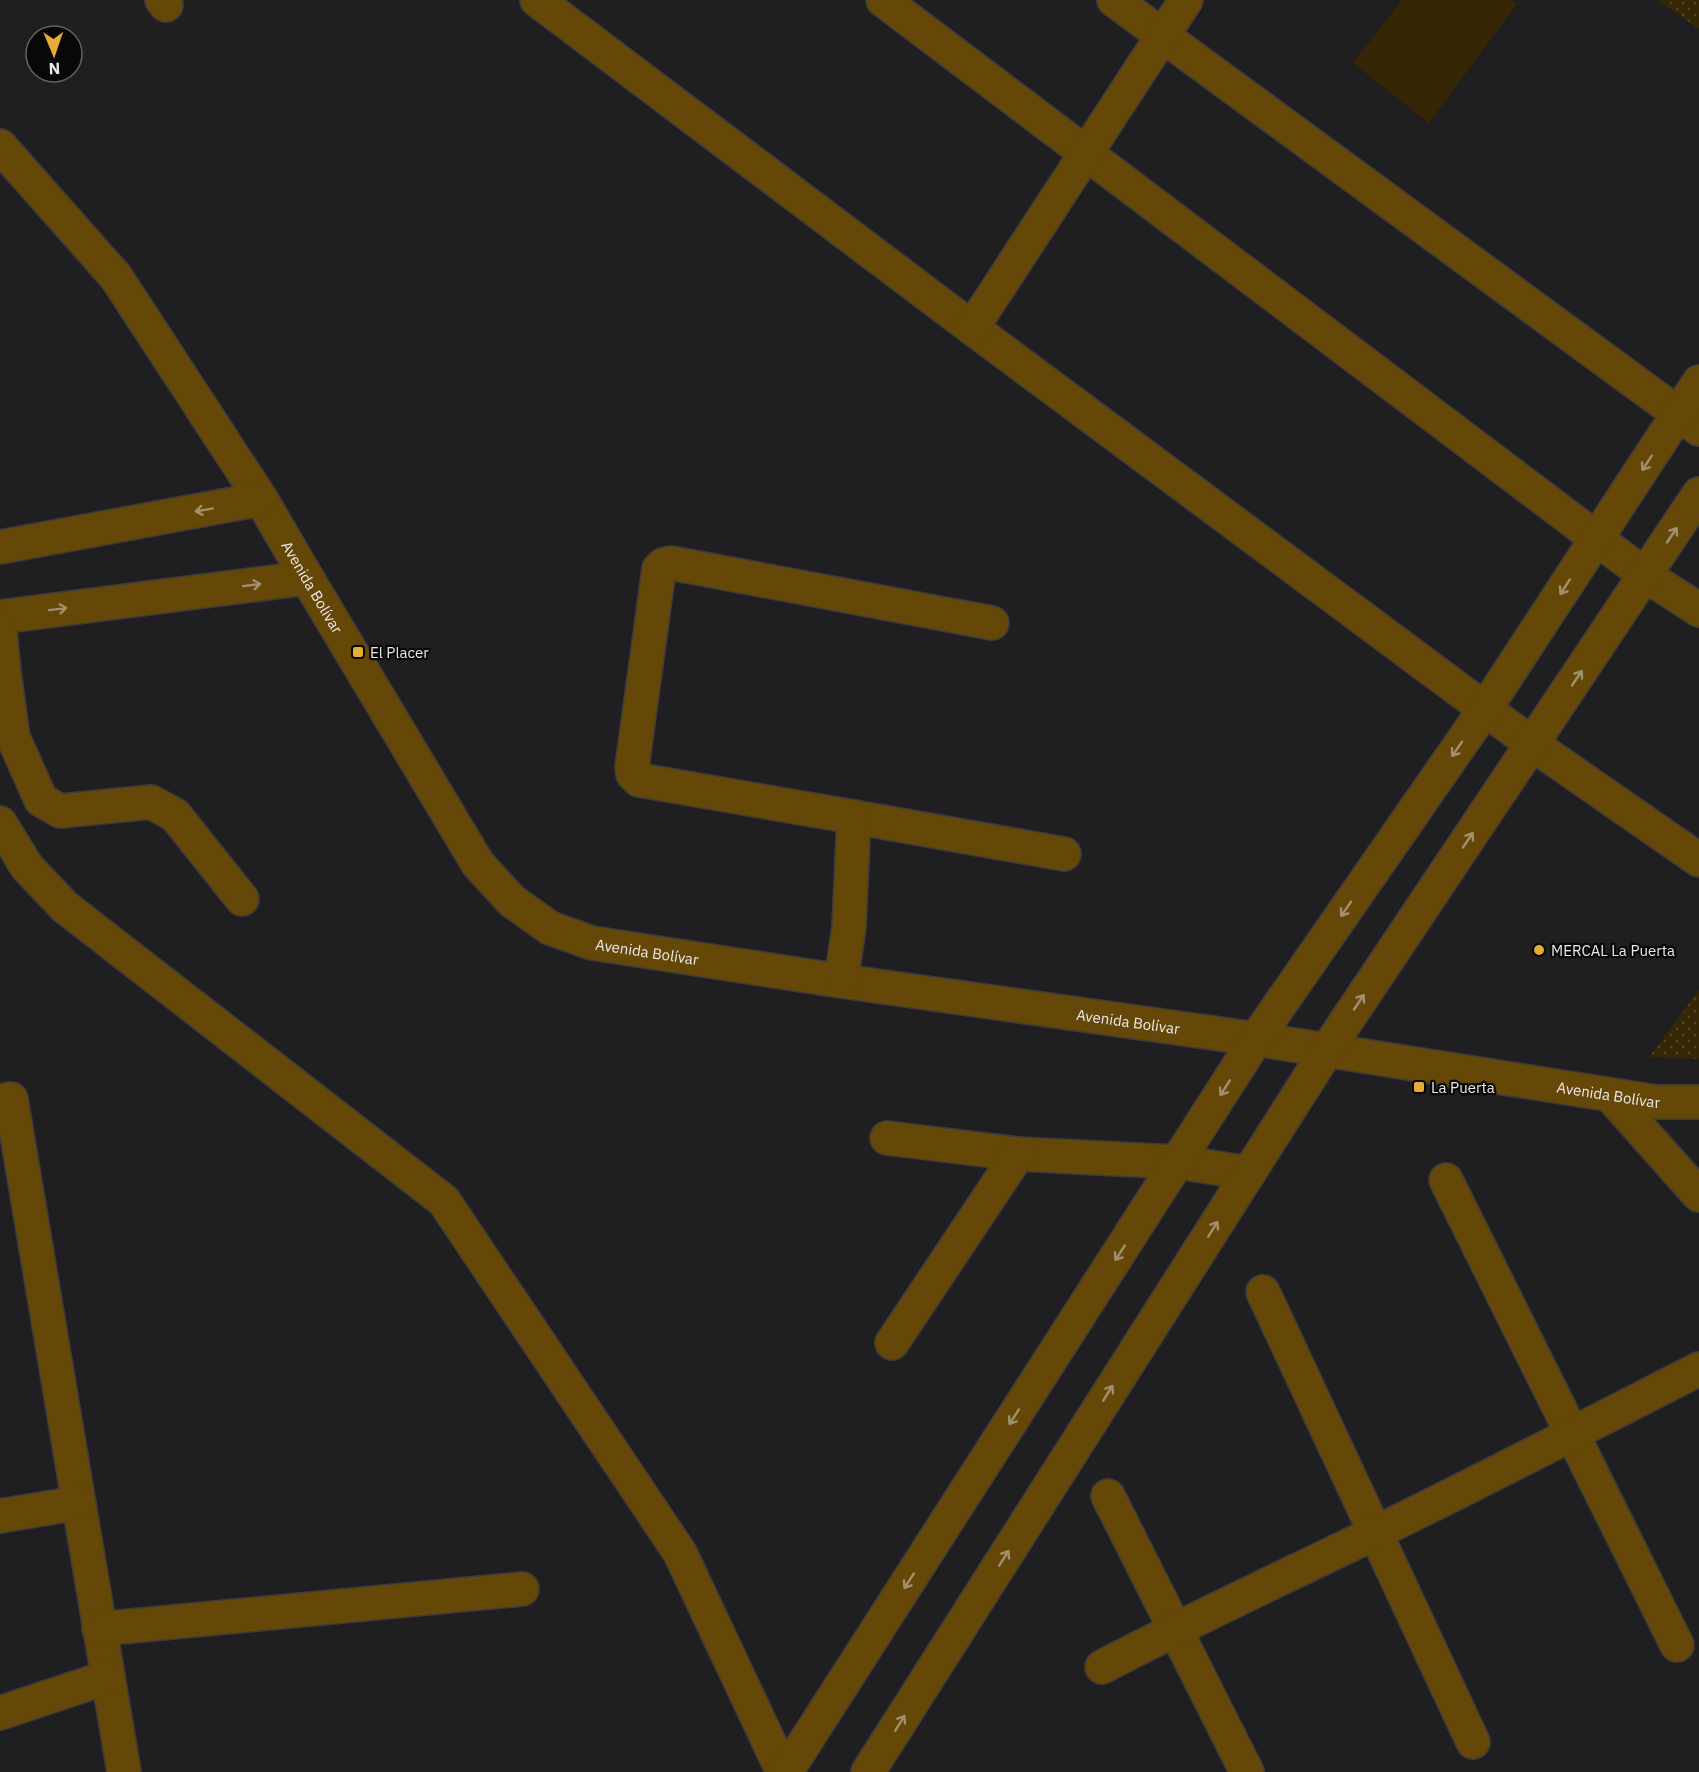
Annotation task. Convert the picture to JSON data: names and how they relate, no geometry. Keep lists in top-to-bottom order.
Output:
{
  "streets": {
    "street": ["Avenida Bolívar"]
  },
  "places": {
    "transit": ["El Placer", "La Puerta"],
    "other": ["MERCAL La Puerta"]
  },
  "north": "bottom"
}
